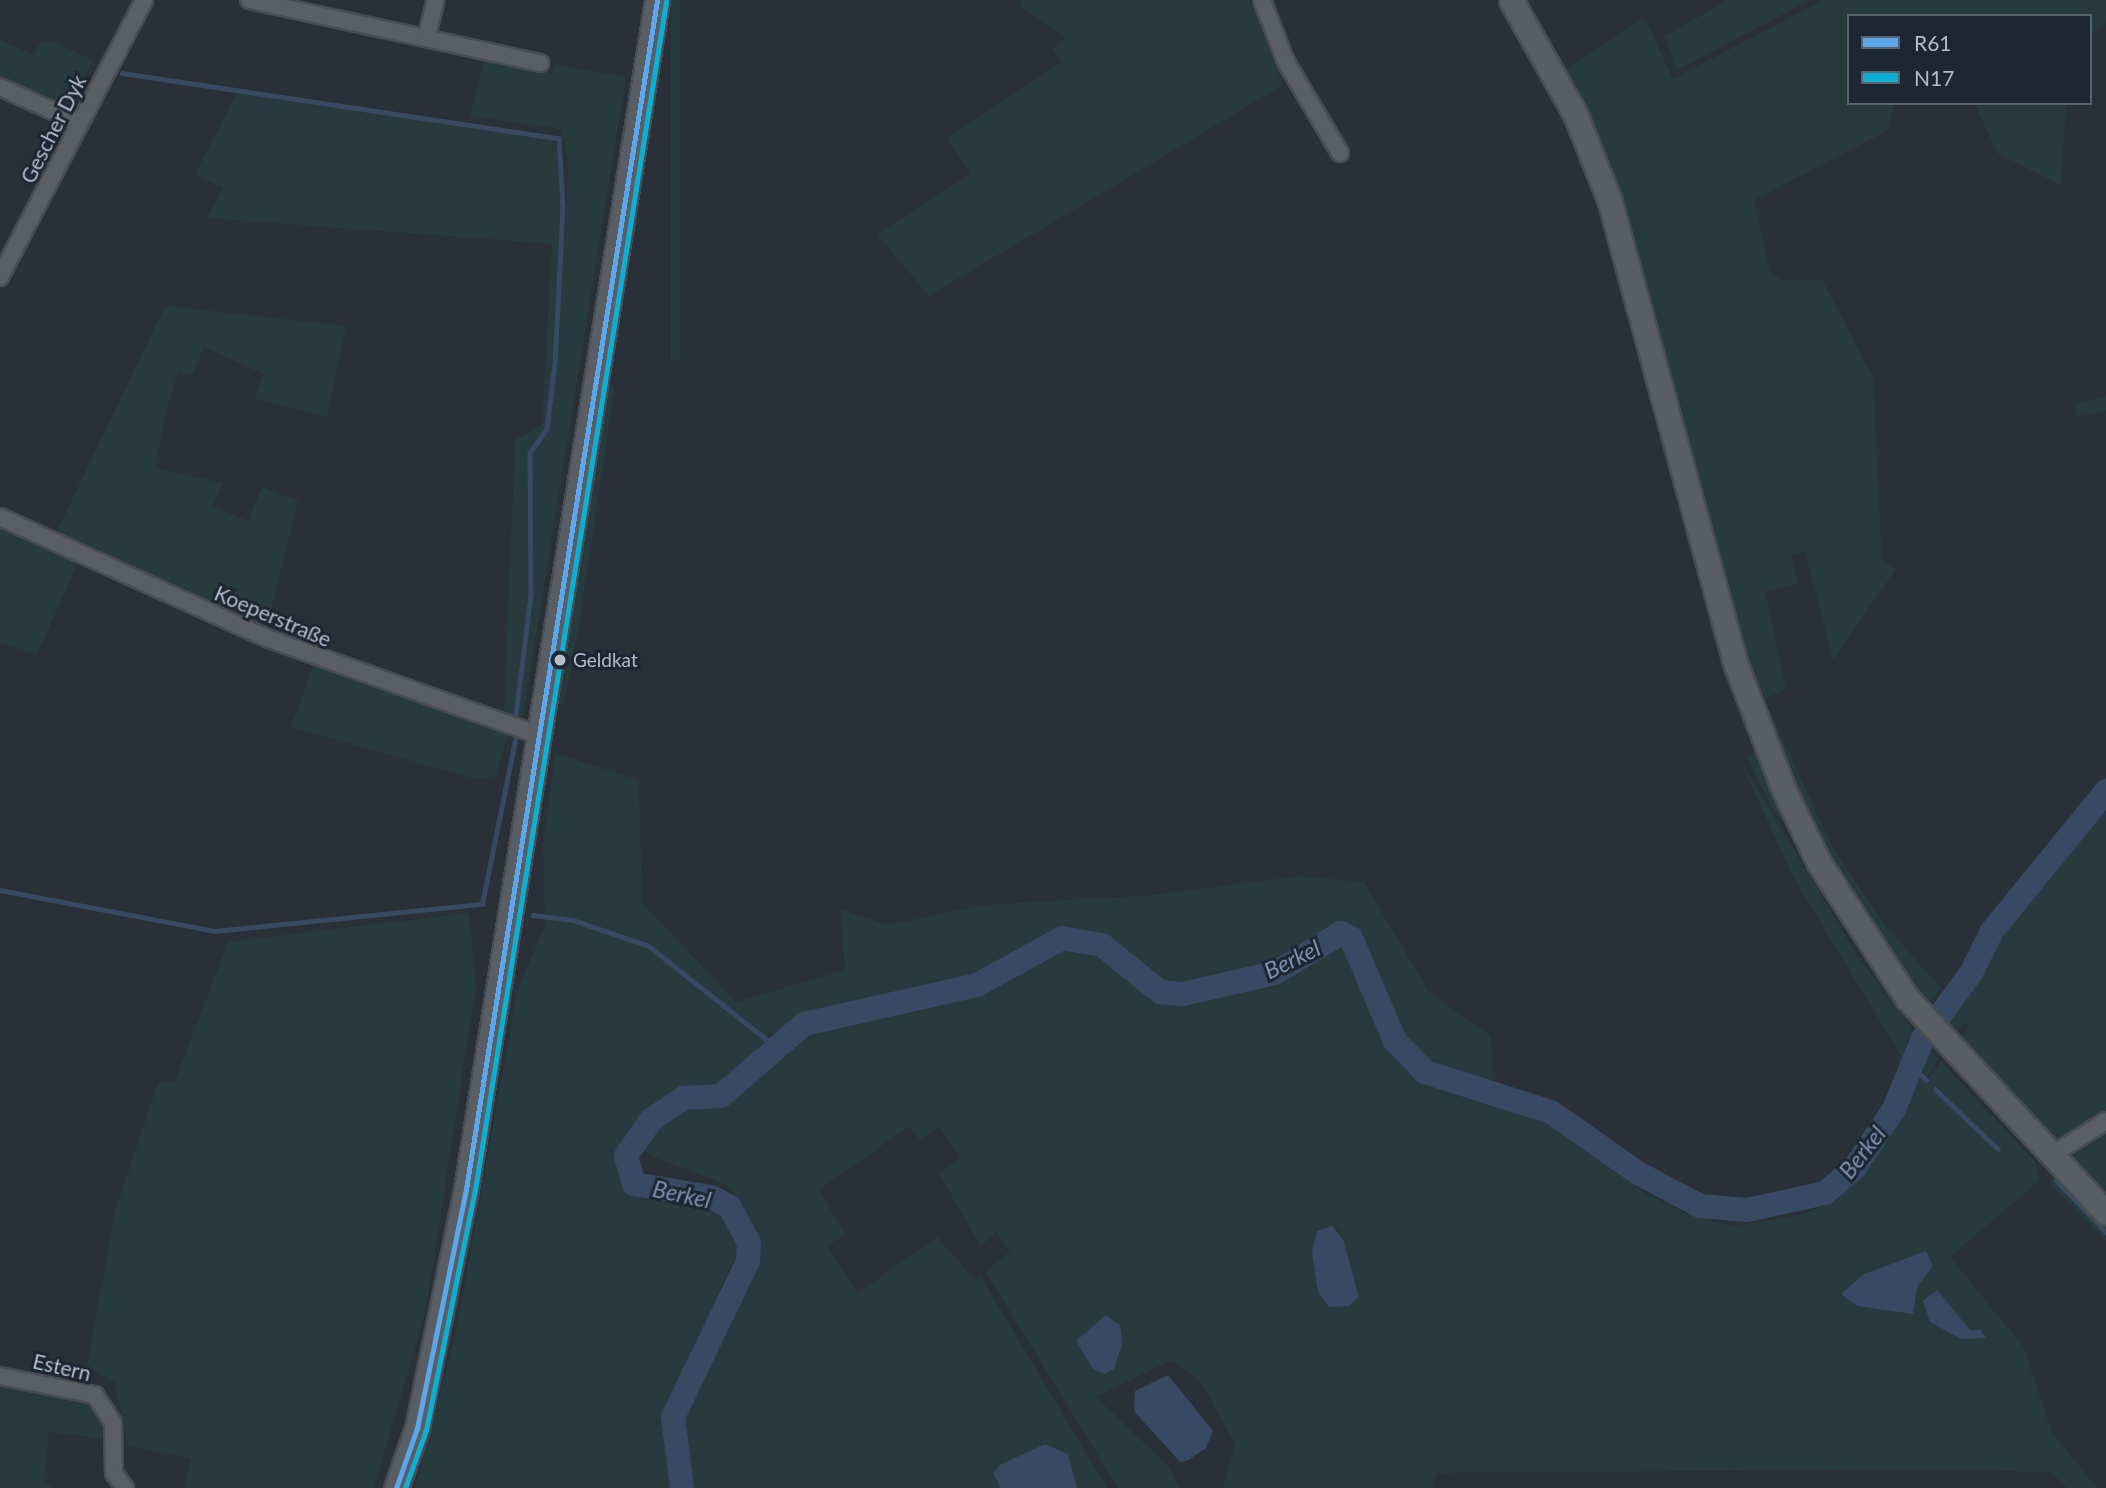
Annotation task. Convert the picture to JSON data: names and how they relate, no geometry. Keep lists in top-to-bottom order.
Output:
{
  "streets": {
    "street": ["Gescher Dyk", "Koeperstraße", "Estern"]
  },
  "water": ["Berkel"],
  "places": ["Geldkat"],
  "lines": ["transit line R61", "transit line N17"],
  "legend": ["R61", "N17"]
}
